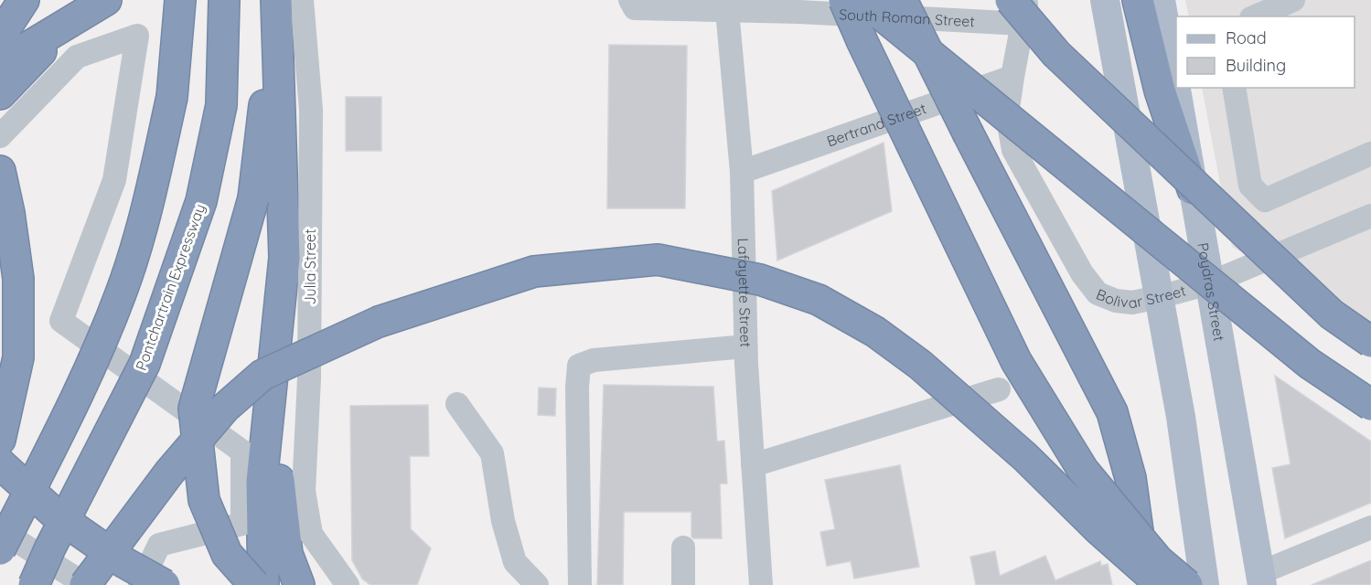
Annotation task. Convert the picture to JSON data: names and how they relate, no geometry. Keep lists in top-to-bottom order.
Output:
{
  "streets": {
    "highway": ["Pontchartrain Expressway"],
    "main road": ["Poydras Street"],
    "street": [
      "South Roman Street",
      "Bertrand Street",
      "Julia Street",
      "Bolivar Street",
      "Lafayette Street"
    ]
  },
  "crossings": [
    ["South Roman Street", "Lafayette Street"],
    ["Bertrand Street", "Bolivar Street"],
    ["Bertrand Street", "Lafayette Street"],
    ["Bolivar Street", "Poydras Street"]
  ],
  "legend": ["Road", "Building"]
}
